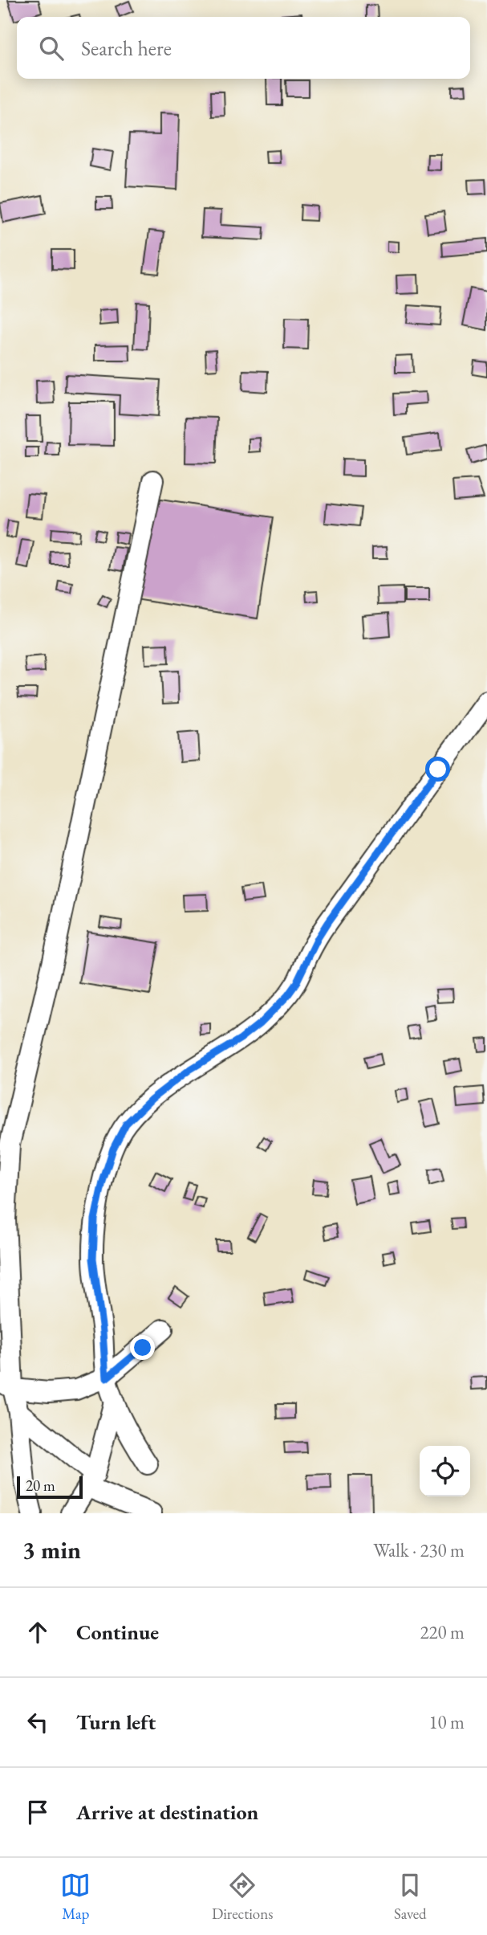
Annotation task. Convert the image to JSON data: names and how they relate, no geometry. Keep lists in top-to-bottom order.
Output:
{
  "scale_bar": "20 m",
  "page": {
    "search": "Search here",
    "scale": "20 m",
    "heading": ["3 min", "Walk · 230 m"],
    "list": [
      ["Continue", "220 m"],
      ["Turn left", "10 m"],
      "Arrive at destination"
    ],
    "nav": ["Map", "Directions", "Saved"]
  }
}
